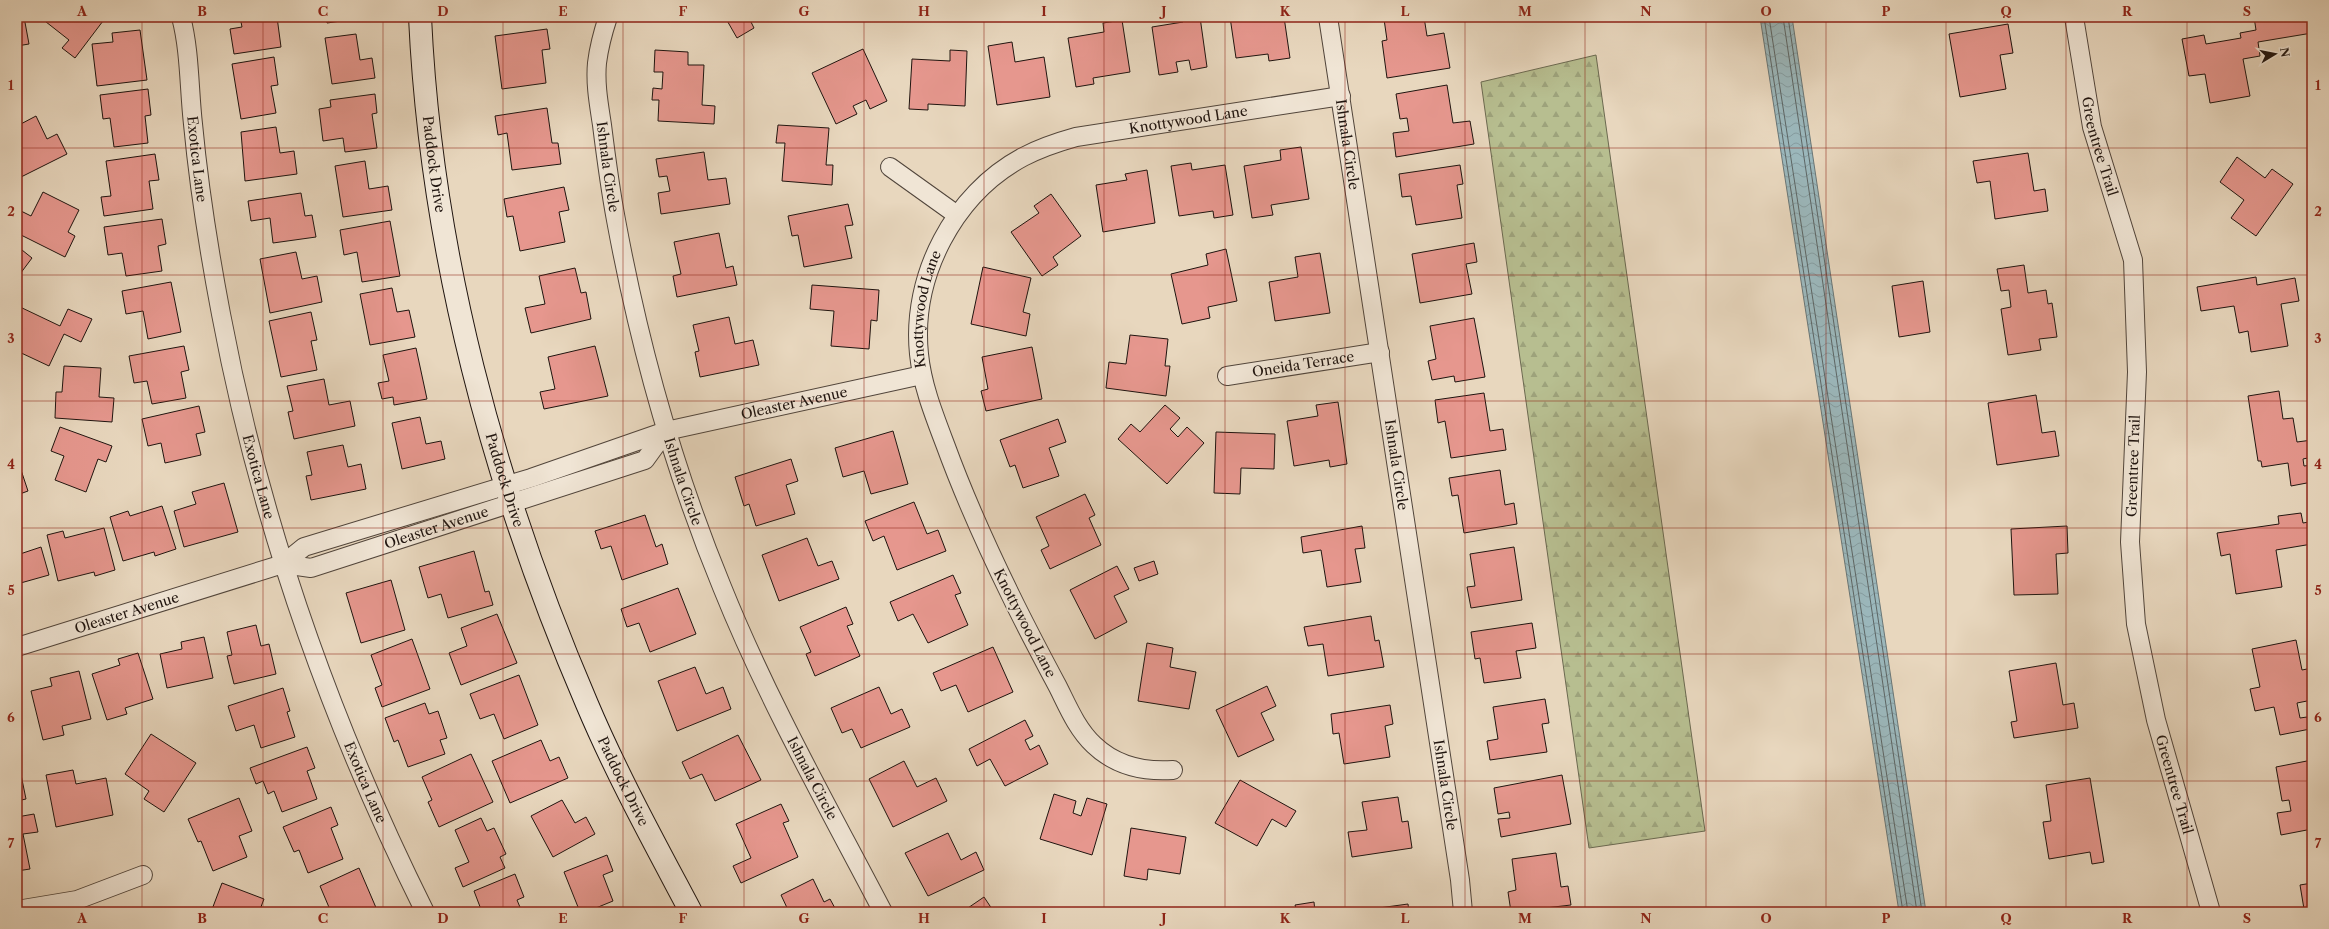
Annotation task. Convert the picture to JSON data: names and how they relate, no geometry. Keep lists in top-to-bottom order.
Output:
{
  "streets": {
    "street": [
      "Knottywood Lane",
      "Ishnala Circle",
      "Greentree Trail",
      "Exotica Lane",
      "Paddock Drive",
      "Oneida Terrace",
      "Oleaster Avenue"
    ]
  },
  "crossings": [
    ["Knottywood Lane", "Ishnala Circle"],
    ["Knottywood Lane", "Oleaster Avenue"],
    ["Ishnala Circle", "Oneida Terrace"],
    ["Ishnala Circle", "Oleaster Avenue"],
    ["Exotica Lane", "Oleaster Avenue"],
    ["Paddock Drive", "Oleaster Avenue"]
  ],
  "north": "right",
  "grid": {
    "columns": [
      "A",
      "B",
      "C",
      "D",
      "E",
      "F",
      "G",
      "H",
      "I",
      "J",
      "K",
      "L",
      "M",
      "N",
      "O",
      "P",
      "Q",
      "R",
      "S"
    ],
    "rows": [
      "1",
      "2",
      "3",
      "4",
      "5",
      "6",
      "7"
    ]
  }
}
